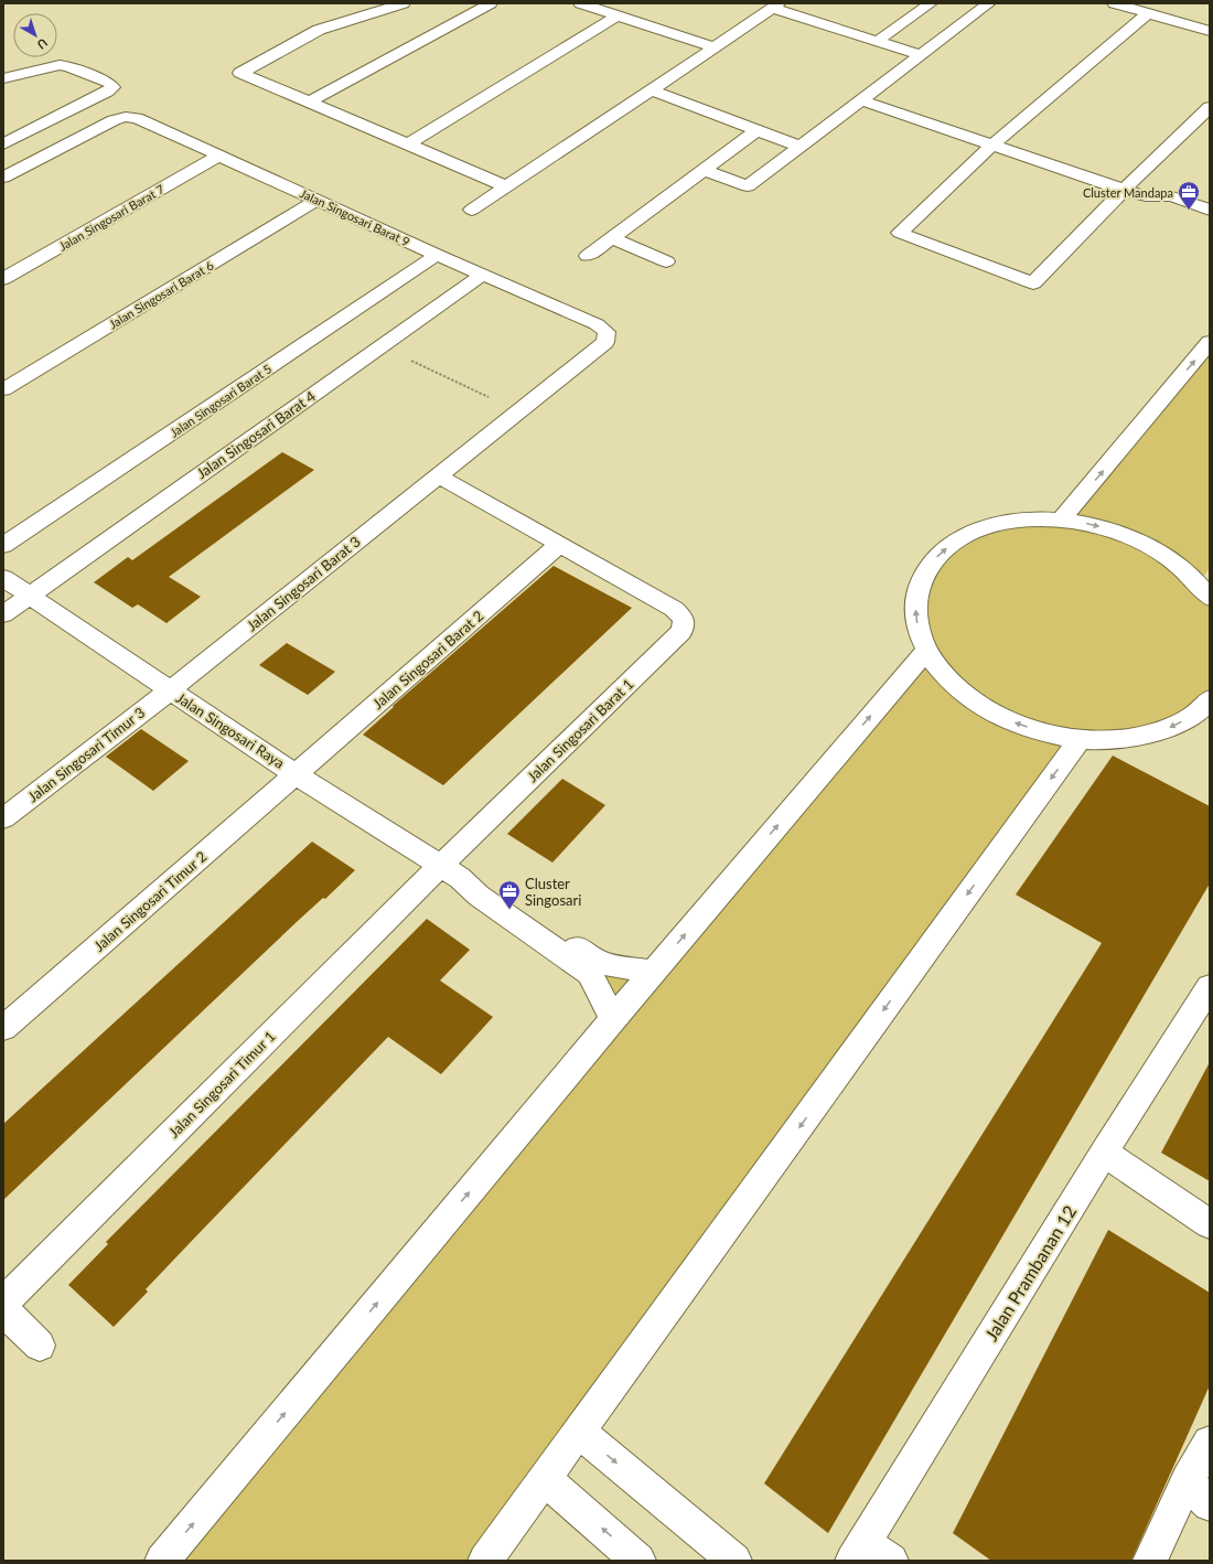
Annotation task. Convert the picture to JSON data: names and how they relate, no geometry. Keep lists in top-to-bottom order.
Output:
{
  "streets": {
    "street": [
      "Jalan Singosari Barat 7",
      "Jalan Singosari Barat 9",
      "Jalan Singosari Barat 6",
      "Jalan Singosari Barat 5",
      "Jalan Singosari Barat 4",
      "Jalan Singosari Barat 3",
      "Jalan Singosari Barat 2",
      "Jalan Singosari Raya",
      "Jalan Singosari Barat 1",
      "Jalan Singosari Timur 3",
      "Jalan Singosari Timur 2",
      "Jalan Singosari Timur 1",
      "Jalan Prambanan 12"
    ]
  },
  "crossings": [
    ["Jalan Singosari Barat 7", "Jalan Singosari Barat 9"],
    ["Jalan Singosari Barat 9", "Jalan Singosari Barat 6"],
    ["Jalan Singosari Barat 9", "Jalan Singosari Barat 5"],
    ["Jalan Singosari Barat 9", "Jalan Singosari Barat 4"],
    ["Jalan Singosari Barat 9", "Jalan Singosari Barat 3"],
    ["Jalan Singosari Barat 4", "Jalan Singosari Raya"],
    ["Jalan Singosari Barat 3", "Jalan Singosari Raya"],
    ["Jalan Singosari Barat 3", "Jalan Singosari Timur 3"],
    ["Jalan Singosari Barat 2", "Jalan Singosari Raya"],
    ["Jalan Singosari Barat 2", "Jalan Singosari Barat 1"],
    ["Jalan Singosari Barat 2", "Jalan Singosari Timur 2"],
    ["Jalan Singosari Raya", "Jalan Singosari Barat 1"],
    ["Jalan Singosari Raya", "Jalan Singosari Timur 3"],
    ["Jalan Singosari Raya", "Jalan Singosari Timur 2"],
    ["Jalan Singosari Raya", "Jalan Singosari Timur 1"],
    ["Jalan Singosari Barat 1", "Jalan Singosari Timur 1"]
  ],
  "places": {
    "office": ["Cluster Mandapa", "Cluster Singosari"]
  },
  "north": "bottom right"
}
